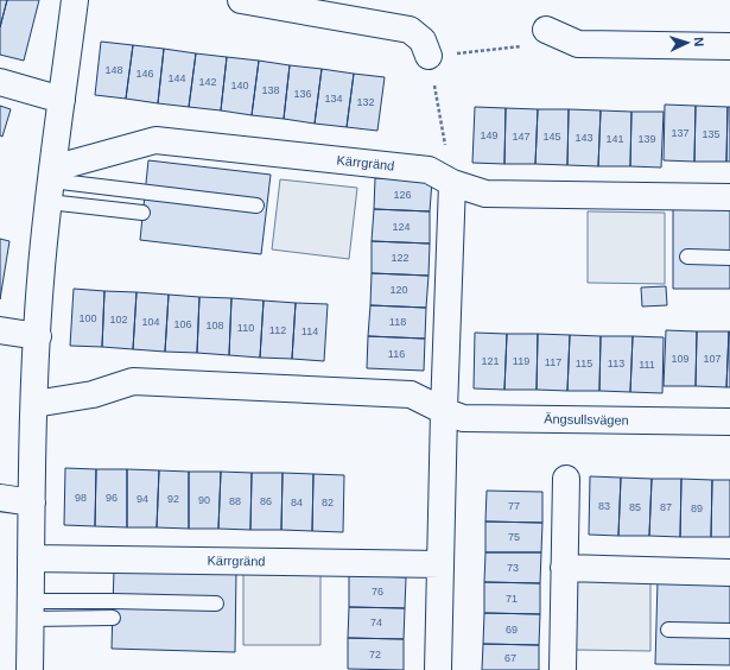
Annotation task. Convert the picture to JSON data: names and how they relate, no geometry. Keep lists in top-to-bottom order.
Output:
{
  "streets": {
    "street": ["Kärrgränd", "Ängsullsvägen"]
  },
  "house_numbers": [
    "148",
    "146",
    "144",
    "142",
    "140",
    "138",
    "136",
    "134",
    "132",
    "137",
    "135",
    "149",
    "147",
    "145",
    "143",
    "141",
    "139",
    "126",
    "124",
    "122",
    "120",
    "100",
    "102",
    "104",
    "118",
    "106",
    "108",
    "110",
    "112",
    "114",
    "116",
    "109",
    "107",
    "121",
    "119",
    "117",
    "115",
    "113",
    "111",
    "98",
    "96",
    "94",
    "92",
    "90",
    "88",
    "86",
    "84",
    "82",
    "77",
    "83",
    "85",
    "87",
    "89",
    "75",
    "73",
    "76",
    "71",
    "74",
    "69",
    "72",
    "67"
  ],
  "north": "right"
}
